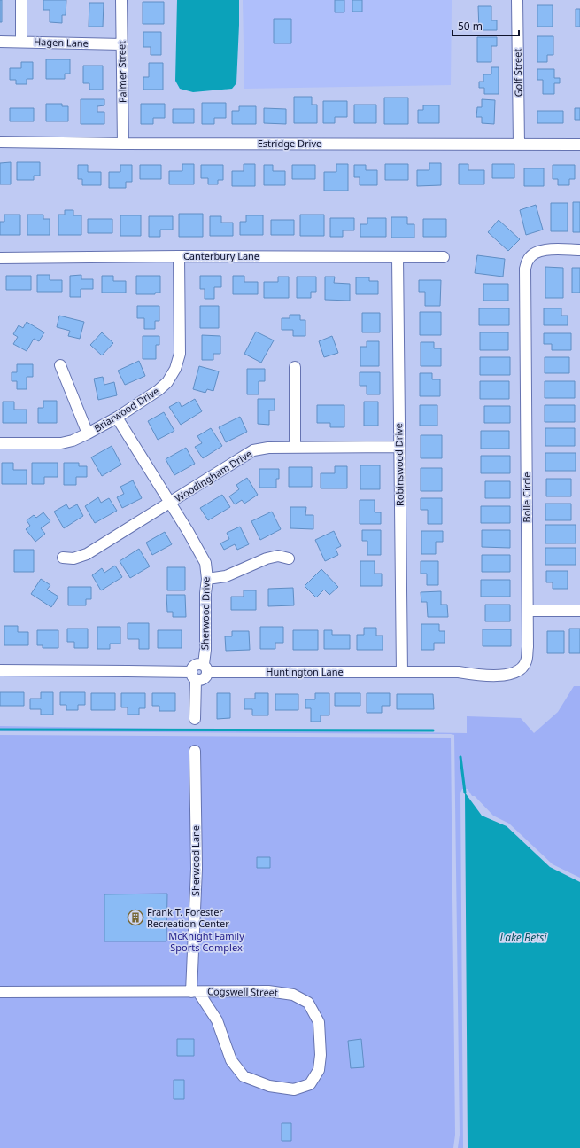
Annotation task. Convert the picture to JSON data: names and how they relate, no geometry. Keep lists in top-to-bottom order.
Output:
{
  "streets": {
    "street": [
      "Hagen Lane",
      "Palmer Street",
      "Golf Street",
      "Estridge Drive",
      "Canterbury Lane",
      "Briarwood Drive",
      "Robinswood Drive",
      "Woodingham Drive",
      "Bolle Circle",
      "Sherwood Drive",
      "Huntington Lane",
      "Sherwood Lane",
      "Cogswell Street"
    ]
  },
  "crossings": [
    ["Hagen Lane", "Palmer Street"],
    ["Palmer Street", "Estridge Drive"],
    ["Golf Street", "Estridge Drive"],
    ["Canterbury Lane", "Briarwood Drive"],
    ["Canterbury Lane", "Robinswood Drive"],
    ["Briarwood Drive", "Sherwood Drive"],
    ["Robinswood Drive", "Woodingham Drive"],
    ["Robinswood Drive", "Bolle Circle"],
    ["Robinswood Drive", "Huntington Lane"],
    ["Woodingham Drive", "Sherwood Drive"],
    ["Bolle Circle", "Huntington Lane"],
    ["Sherwood Drive", "Huntington Lane"],
    ["Sherwood Lane", "Cogswell Street"]
  ],
  "water": ["Lake Betsi"],
  "parks": ["McKnight Family Sports Complex"],
  "places": {
    "building": ["Frank T. Forester Recreation Center"]
  },
  "scale_bar": "50 m"
}
